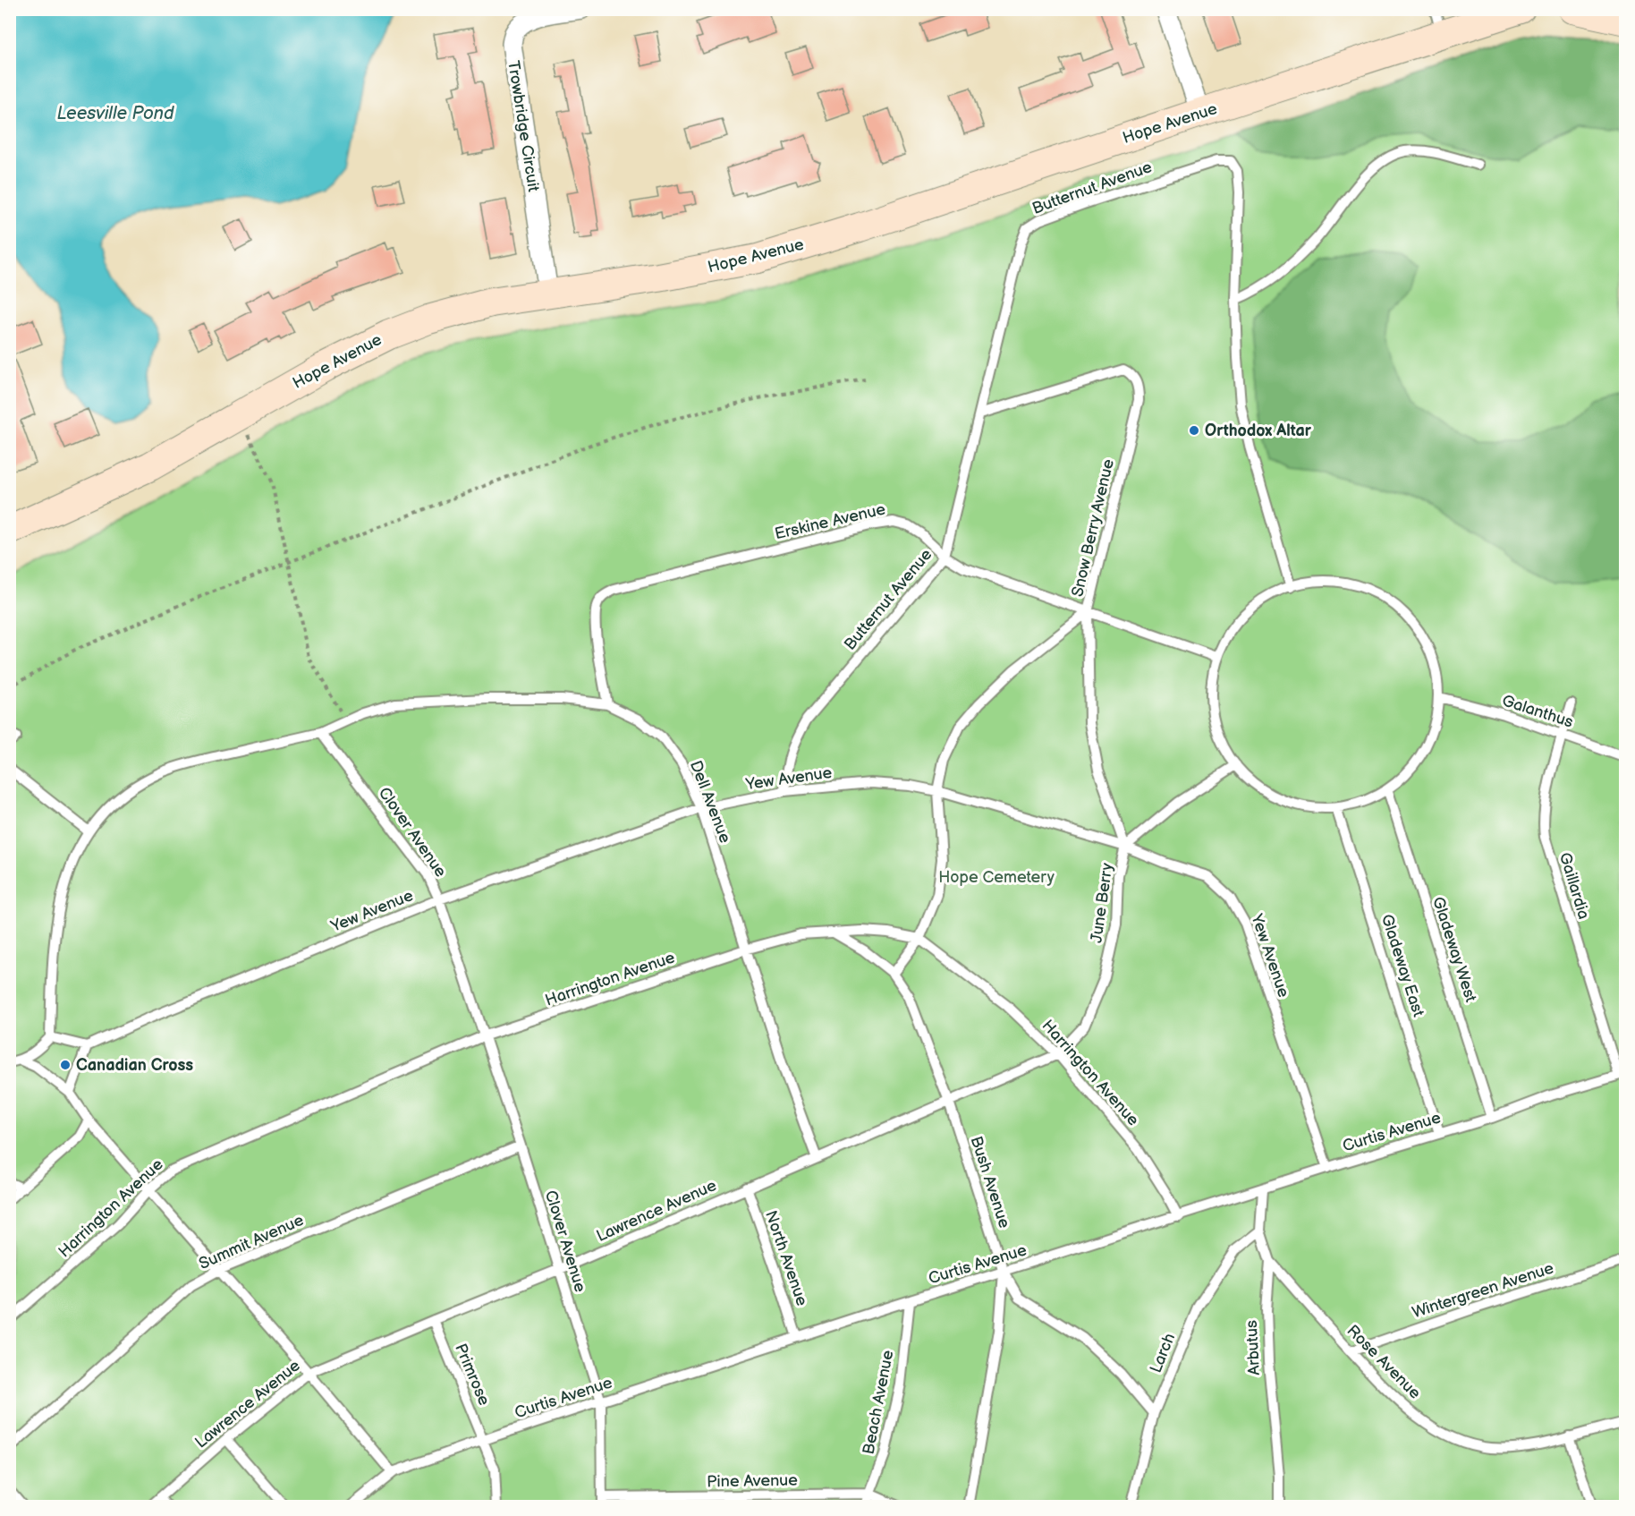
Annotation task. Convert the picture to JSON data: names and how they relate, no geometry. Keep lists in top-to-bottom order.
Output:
{
  "streets": {
    "main road": ["Hope Avenue"],
    "street": ["Trowbridge Circuit"],
    "lane": [
      "Butternut Avenue",
      "Erskine Avenue",
      "Snow Berry Avenue",
      "Galanthus",
      "Yew Avenue",
      "Dell Avenue",
      "Clover Avenue",
      "Gaillardia",
      "June Berry",
      "Gladeway West",
      "Gladeway East",
      "Harrington Avenue",
      "Curtis Avenue",
      "Bush Avenue",
      "Lawrence Avenue",
      "Summit Avenue",
      "North Avenue",
      "Wintergreen Avenue",
      "Arbutus",
      "Larch",
      "Rose Avenue",
      "Primrose",
      "Beach Avenue",
      "Pine Avenue"
    ]
  },
  "crossings": [
    ["Hope Avenue", "Trowbridge Circuit"],
    ["Butternut Avenue", "Erskine Avenue"],
    ["Butternut Avenue", "Snow Berry Avenue"],
    ["Butternut Avenue", "Yew Avenue"],
    ["Erskine Avenue", "Snow Berry Avenue"],
    ["Erskine Avenue", "Dell Avenue"],
    ["Snow Berry Avenue", "Yew Avenue"],
    ["Snow Berry Avenue", "June Berry"],
    ["Galanthus", "Gaillardia"],
    ["Yew Avenue", "Dell Avenue"],
    ["Yew Avenue", "Clover Avenue"],
    ["Yew Avenue", "June Berry"],
    ["Yew Avenue", "Curtis Avenue"],
    ["Dell Avenue", "Clover Avenue"],
    ["Dell Avenue", "Harrington Avenue"],
    ["Dell Avenue", "Lawrence Avenue"],
    ["Clover Avenue", "Harrington Avenue"],
    ["Clover Avenue", "Curtis Avenue"],
    ["Clover Avenue", "Lawrence Avenue"],
    ["Clover Avenue", "Summit Avenue"],
    ["Clover Avenue", "Pine Avenue"],
    ["Gaillardia", "Curtis Avenue"],
    ["June Berry", "Harrington Avenue"],
    ["June Berry", "Lawrence Avenue"],
    ["Gladeway West", "Curtis Avenue"],
    ["Gladeway East", "Curtis Avenue"],
    ["Harrington Avenue", "Curtis Avenue"],
    ["Harrington Avenue", "Bush Avenue"],
    ["Harrington Avenue", "Lawrence Avenue"],
    ["Curtis Avenue", "Bush Avenue"],
    ["Curtis Avenue", "North Avenue"],
    ["Curtis Avenue", "Arbutus"],
    ["Curtis Avenue", "Primrose"],
    ["Curtis Avenue", "Beach Avenue"],
    ["Bush Avenue", "Lawrence Avenue"],
    ["Lawrence Avenue", "North Avenue"],
    ["Lawrence Avenue", "Primrose"],
    ["Wintergreen Avenue", "Rose Avenue"],
    ["Arbutus", "Larch"],
    ["Arbutus", "Rose Avenue"],
    ["Beach Avenue", "Pine Avenue"]
  ],
  "water": ["Leesville Pond"],
  "parks": ["Hope Cemetery"],
  "places": ["Orthodox Altar", "Canadian Cross"]
}
